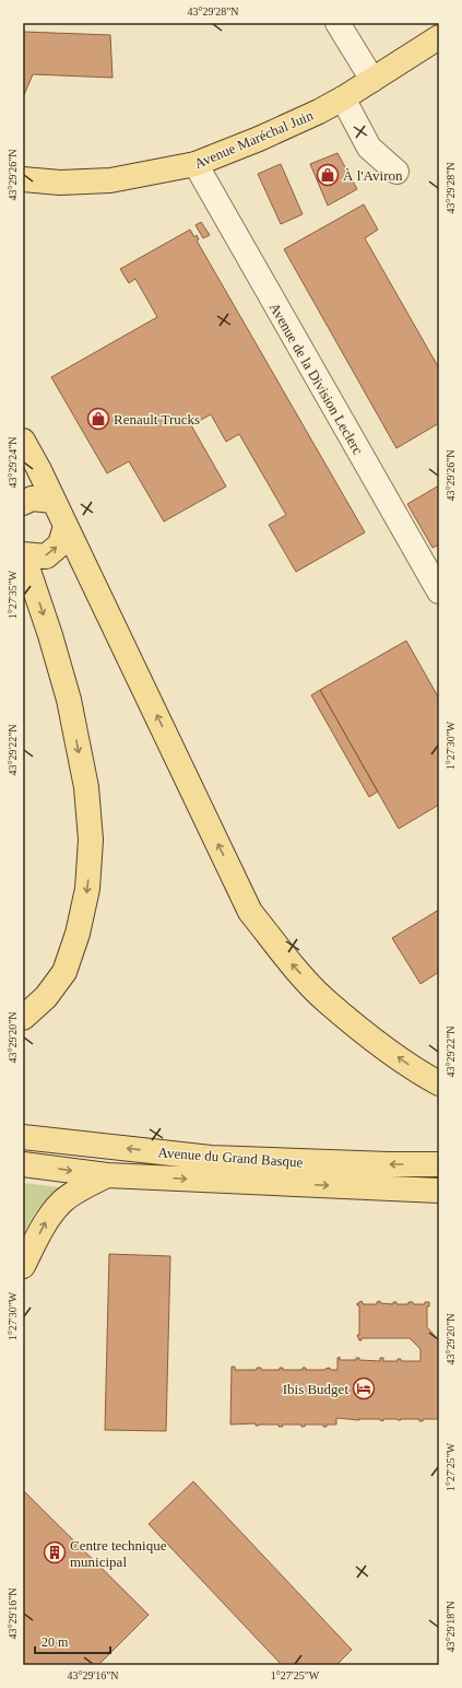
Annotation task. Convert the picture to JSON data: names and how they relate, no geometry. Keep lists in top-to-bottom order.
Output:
{
  "streets": {
    "main road": ["Avenue Maréchal Juin", "Avenue du Grand Basque"],
    "street": ["Avenue de la Division Leclerc"]
  },
  "crossings": [
    ["Avenue Maréchal Juin", "Avenue de la Division Leclerc"]
  ],
  "places": {
    "shop": ["À l'Aviron", "Renault Trucks"],
    "hotel": ["Ibis Budget"],
    "building": ["Centre technique municipal"]
  },
  "scale_bar": "20 m",
  "coordinates": [
    "43°29'28\"N",
    "43°29'26\"N",
    "43°29'24\"N",
    "1°27'35\"W",
    "1°27'30\"W",
    "43°29'22\"N",
    "43°29'20\"N",
    "1°27'25\"W",
    "43°29'16\"N",
    "43°29'18\"N"
  ]
}
